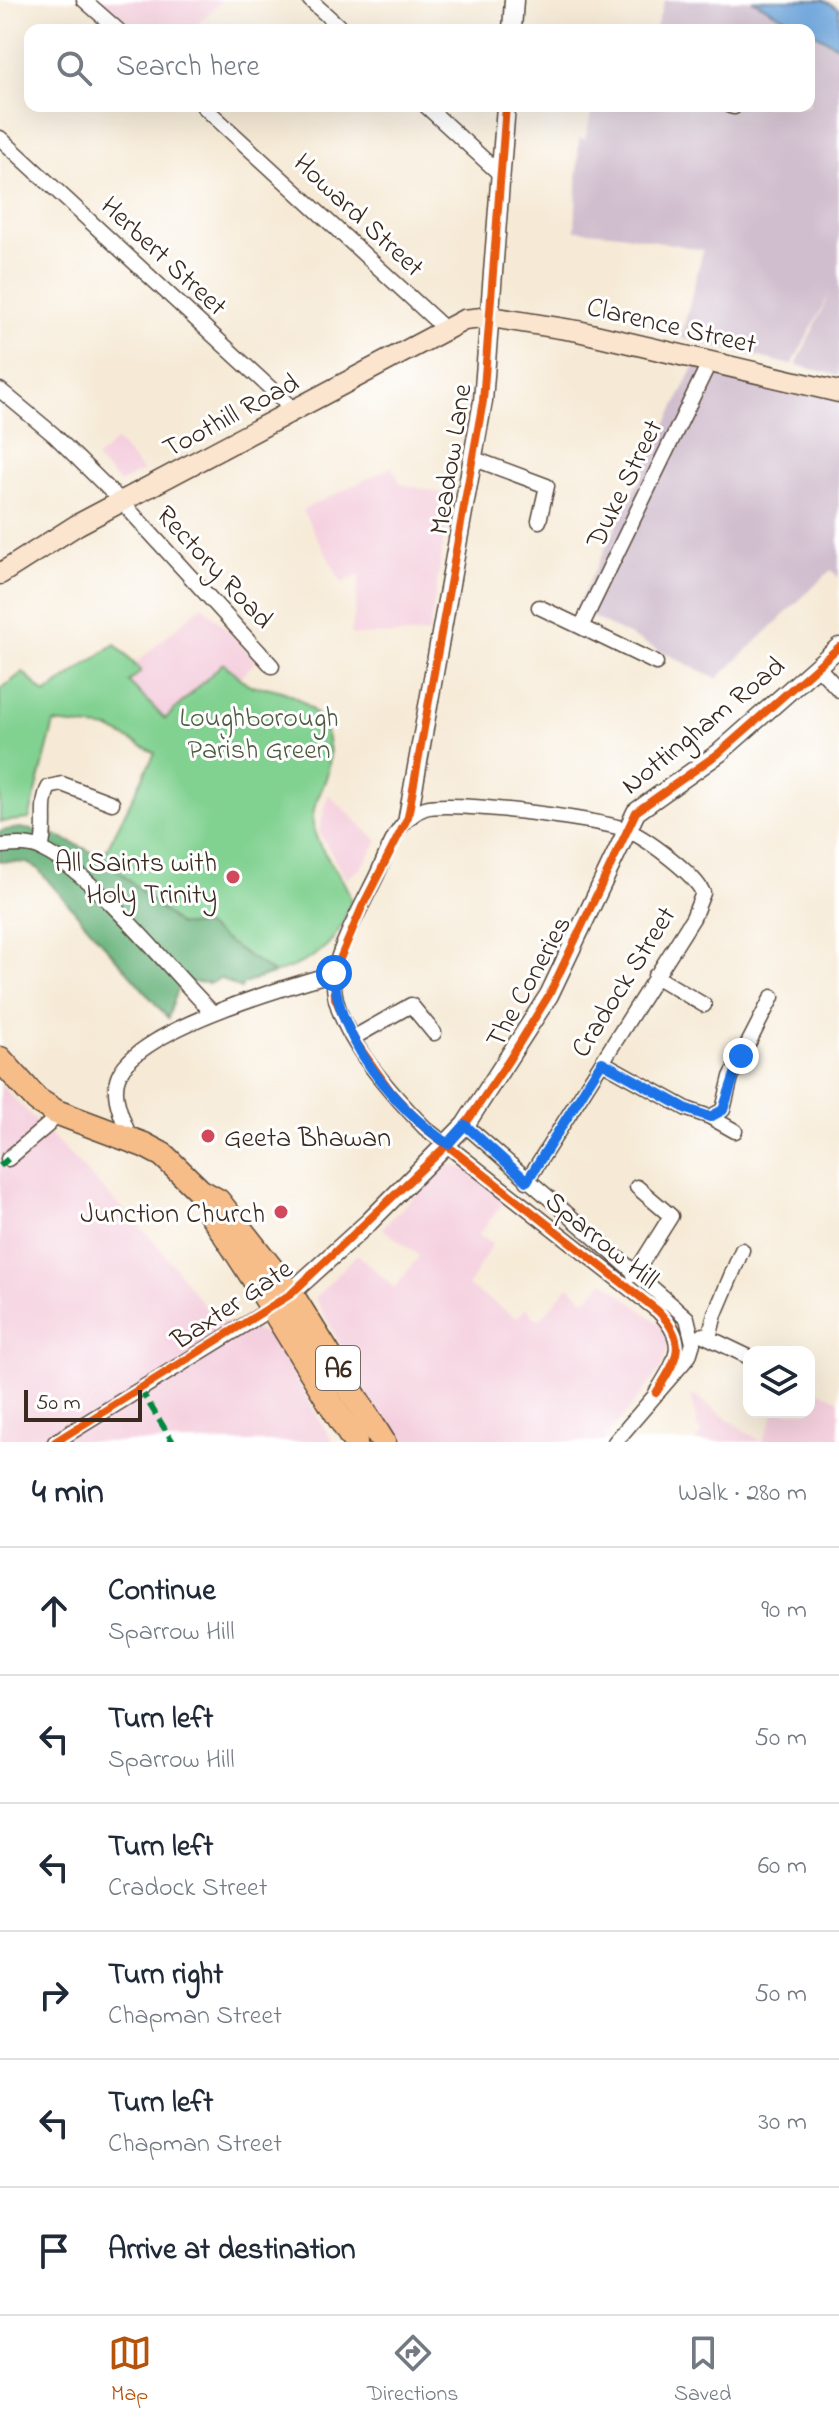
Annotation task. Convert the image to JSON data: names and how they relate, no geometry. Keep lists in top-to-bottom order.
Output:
{
  "streets": {
    "highway": ["A6"],
    "main road": ["Clarence Street", "Toothill Road"],
    "street": [
      "Howard Street",
      "Herbert Street",
      "Meadow Lane",
      "Duke Street",
      "Rectory Road",
      "Nottingham Road",
      "The Coneries",
      "Cradock Street",
      "Sparrow Hill",
      "Baxter Gate"
    ]
  },
  "crossings": [
    ["Howard Street", "Toothill Road"],
    ["Herbert Street", "Toothill Road"],
    ["Clarence Street", "Toothill Road"],
    ["Clarence Street", "Meadow Lane"],
    ["Clarence Street", "Duke Street"],
    ["Toothill Road", "Meadow Lane"],
    ["Toothill Road", "Rectory Road"],
    ["Meadow Lane", "Nottingham Road"],
    ["Nottingham Road", "The Coneries"],
    ["Nottingham Road", "Cradock Street"],
    ["The Coneries", "Cradock Street"],
    ["The Coneries", "Sparrow Hill"],
    ["The Coneries", "Baxter Gate"],
    ["Cradock Street", "Sparrow Hill"],
    ["Sparrow Hill", "Baxter Gate"],
    ["Baxter Gate", "A6"]
  ],
  "parks": ["Loughborough Parish Green"],
  "places": ["All Saints with Holy Trinity", "Geeta Bhawan", "Junction Church"],
  "scale_bar": "50 m",
  "page": {
    "search": "Search here",
    "scale": "50 m",
    "heading": ["4 min", "Walk · 280 m"],
    "list": [
      ["Continue", "Sparrow Hill", "90 m"],
      ["Turn left", "Sparrow Hill", "50 m"],
      ["Turn left", "Cradock Street", "60 m"],
      ["Turn right", "Chapman Street", "50 m"],
      ["Turn left", "Chapman Street", "30 m"],
      "Arrive at destination"
    ],
    "nav": ["Map", "Directions", "Saved"]
  }
}
